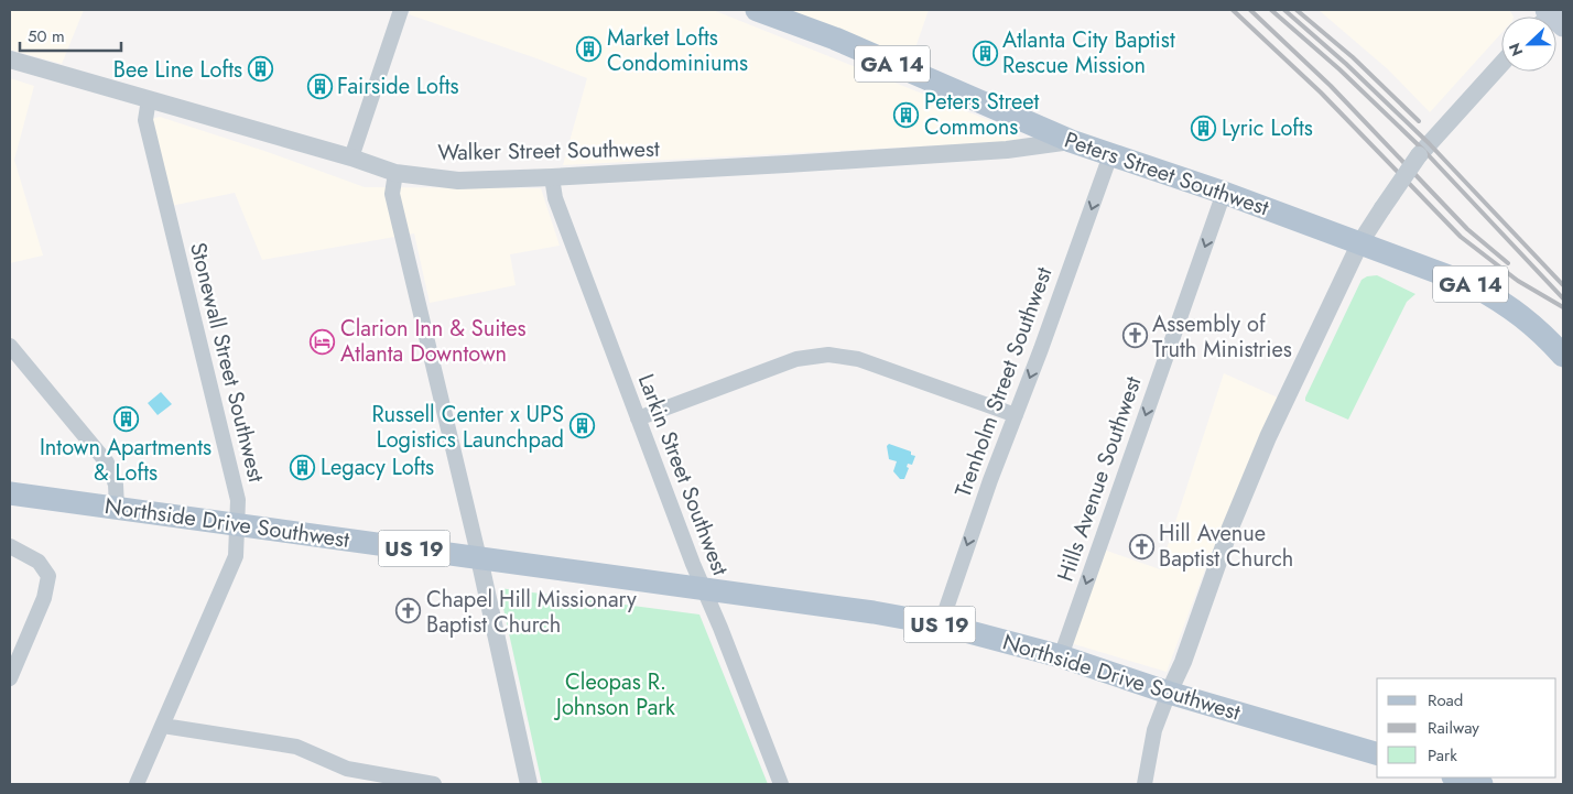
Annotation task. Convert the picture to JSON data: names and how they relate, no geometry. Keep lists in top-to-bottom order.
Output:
{
  "streets": {
    "main road": [
      "GA 14",
      "Peters Street Southwest",
      "Northside Drive Southwest",
      "US 19"
    ],
    "street": [
      "Walker Street Southwest",
      "Stonewall Street Southwest",
      "Trenholm Street Southwest",
      "Larkin Street Southwest",
      "Hills Avenue Southwest"
    ]
  },
  "crossings": [
    ["Walker Street Southwest", "Peters Street Southwest"],
    ["Walker Street Southwest", "Stonewall Street Southwest"],
    ["Walker Street Southwest", "Larkin Street Southwest"],
    ["Peters Street Southwest", "Trenholm Street Southwest"],
    ["Peters Street Southwest", "Hills Avenue Southwest"],
    ["Stonewall Street Southwest", "Northside Drive Southwest"],
    ["Trenholm Street Southwest", "Northside Drive Southwest"],
    ["Larkin Street Southwest", "Northside Drive Southwest"],
    ["Hills Avenue Southwest", "Northside Drive Southwest"]
  ],
  "one_way": ["Trenholm Street Southwest"],
  "parks": ["Cleopas R. Johnson Park"],
  "places": {
    "building": [
      "Market Lofts Condominiums",
      "Atlanta City Baptist Rescue Mission",
      "Bee Line Lofts",
      "Fairside Lofts",
      "Peters Street Commons",
      "Lyric Lofts",
      "Intown Apartments & Lofts",
      "Russell Center x UPS Logistics Launchpad",
      "Legacy Lofts"
    ],
    "church": ["Assembly of Truth Ministries", "Hill Avenue Baptist Church", "Chapel Hill Missionary Baptist Church"],
    "hotel": ["Clarion Inn & Suites Atlanta Downtown"]
  },
  "legend": ["Road", "Railway", "Park"],
  "scale_bar": "50 m",
  "north": "left"
}
